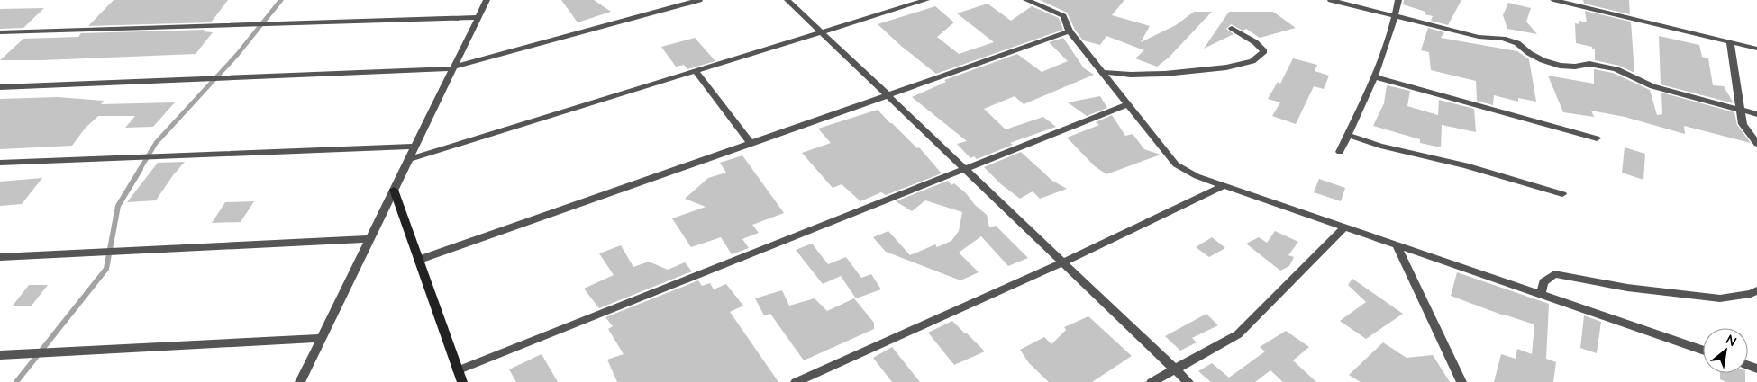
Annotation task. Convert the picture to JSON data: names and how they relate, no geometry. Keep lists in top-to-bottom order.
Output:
{
  "north": "top right"
}
